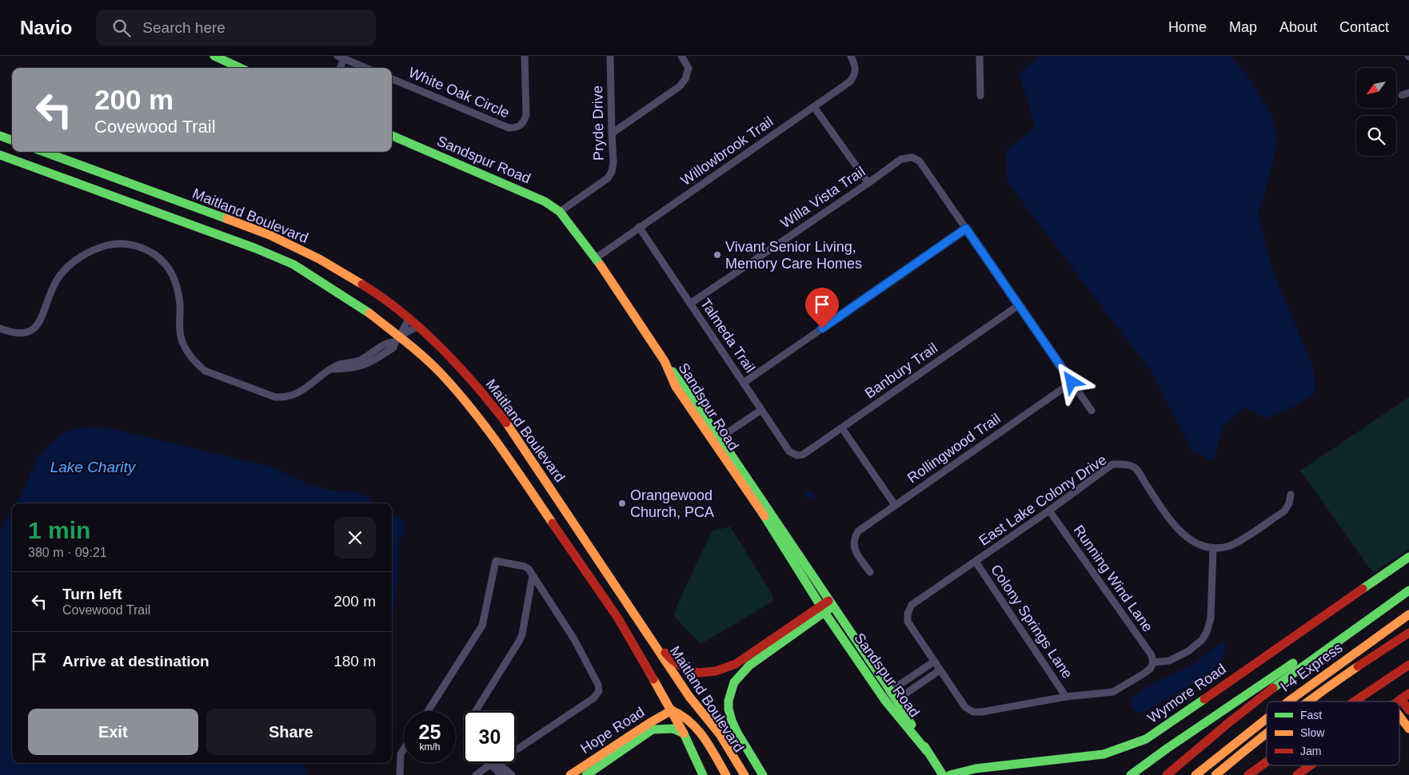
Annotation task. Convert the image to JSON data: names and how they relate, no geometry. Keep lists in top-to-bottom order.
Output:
{
  "streets": {
    "main road": [
      "Sandspur Road",
      "Maitland Boulevard",
      "I-4 Express",
      "Wymore Road",
      "Hope Road"
    ],
    "street": [
      "White Oak Circle",
      "Pryde Drive",
      "Willowbrook Trail",
      "Willa Vista Trail",
      "Talmeda Trail",
      "Banbury Trail",
      "Rollingwood Trail",
      "East Lake Colony Drive",
      "Running Wind Lane",
      "Colony Springs Lane"
    ]
  },
  "crossings": [
    ["Pryde Drive", "Sandspur Road"],
    ["Willowbrook Trail", "Sandspur Road"],
    ["Willowbrook Trail", "Talmeda Trail"],
    ["Willa Vista Trail", "Talmeda Trail"],
    ["Maitland Boulevard", "Hope Road"],
    ["Talmeda Trail", "Banbury Trail"],
    ["East Lake Colony Drive", "Running Wind Lane"],
    ["East Lake Colony Drive", "Colony Springs Lane"]
  ],
  "water": ["Lake Charity"],
  "places": ["Vivant Senior Living, Memory Care Homes", "Orangewood Church, PCA"],
  "legend": ["Fast", "Slow", "Jam"],
  "north": "bottom left",
  "page": {
    "header": "Navio",
    "search": "Search here",
    "nav": [
      "Home",
      "Map",
      "About",
      "Contact"
    ],
    "turn": ["200 m", "Covewood Trail"],
    "heading": ["1 min", "380 m · 09:21"],
    "list": [
      {
        "name": "Turn left",
        "note": "Covewood Trail",
        "value": "200 m"
      },
      {
        "name": "Arrive at destination",
        "value": "180 m"
      }
    ],
    "buttons": ["Exit", "Share"],
    "speed": "25 km/h",
    "limit": "30"
  }
}
